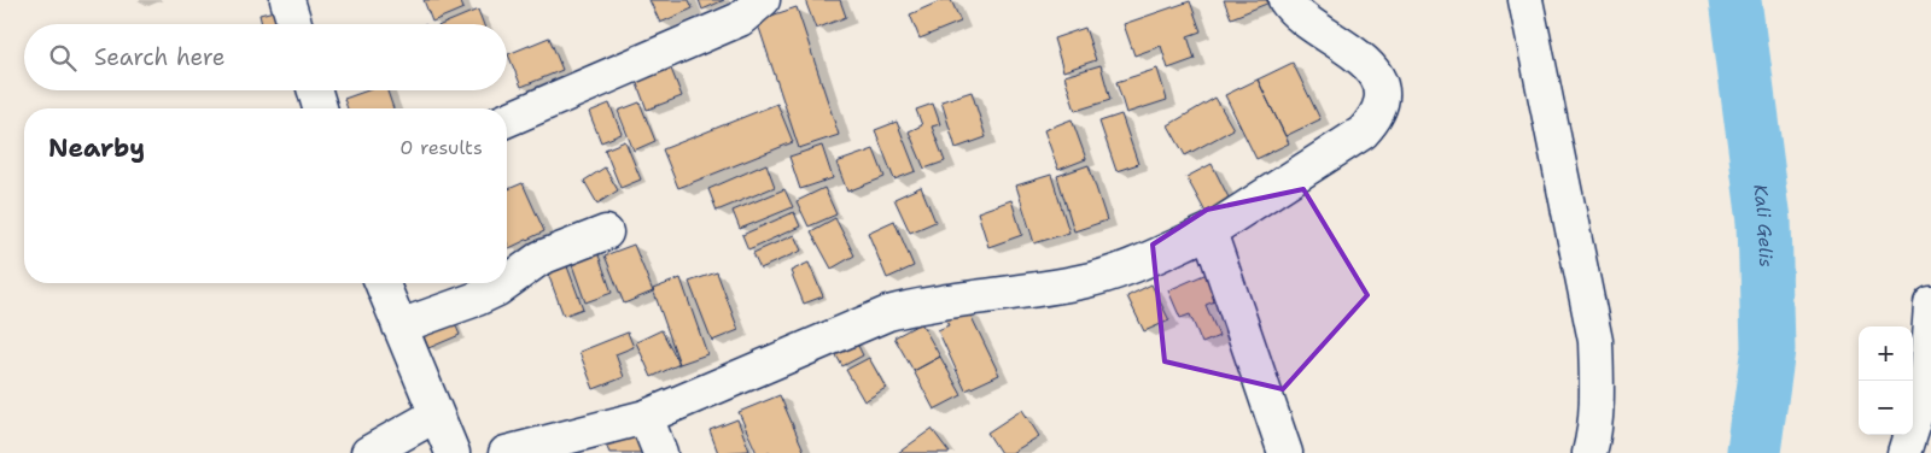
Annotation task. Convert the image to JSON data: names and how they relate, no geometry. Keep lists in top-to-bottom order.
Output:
{
  "water": ["Kali Gelis"],
  "page": {
    "search": "Search here",
    "heading": ["Nearby", "0 results"],
    "map_buttons": ["+", "−"]
  }
}
